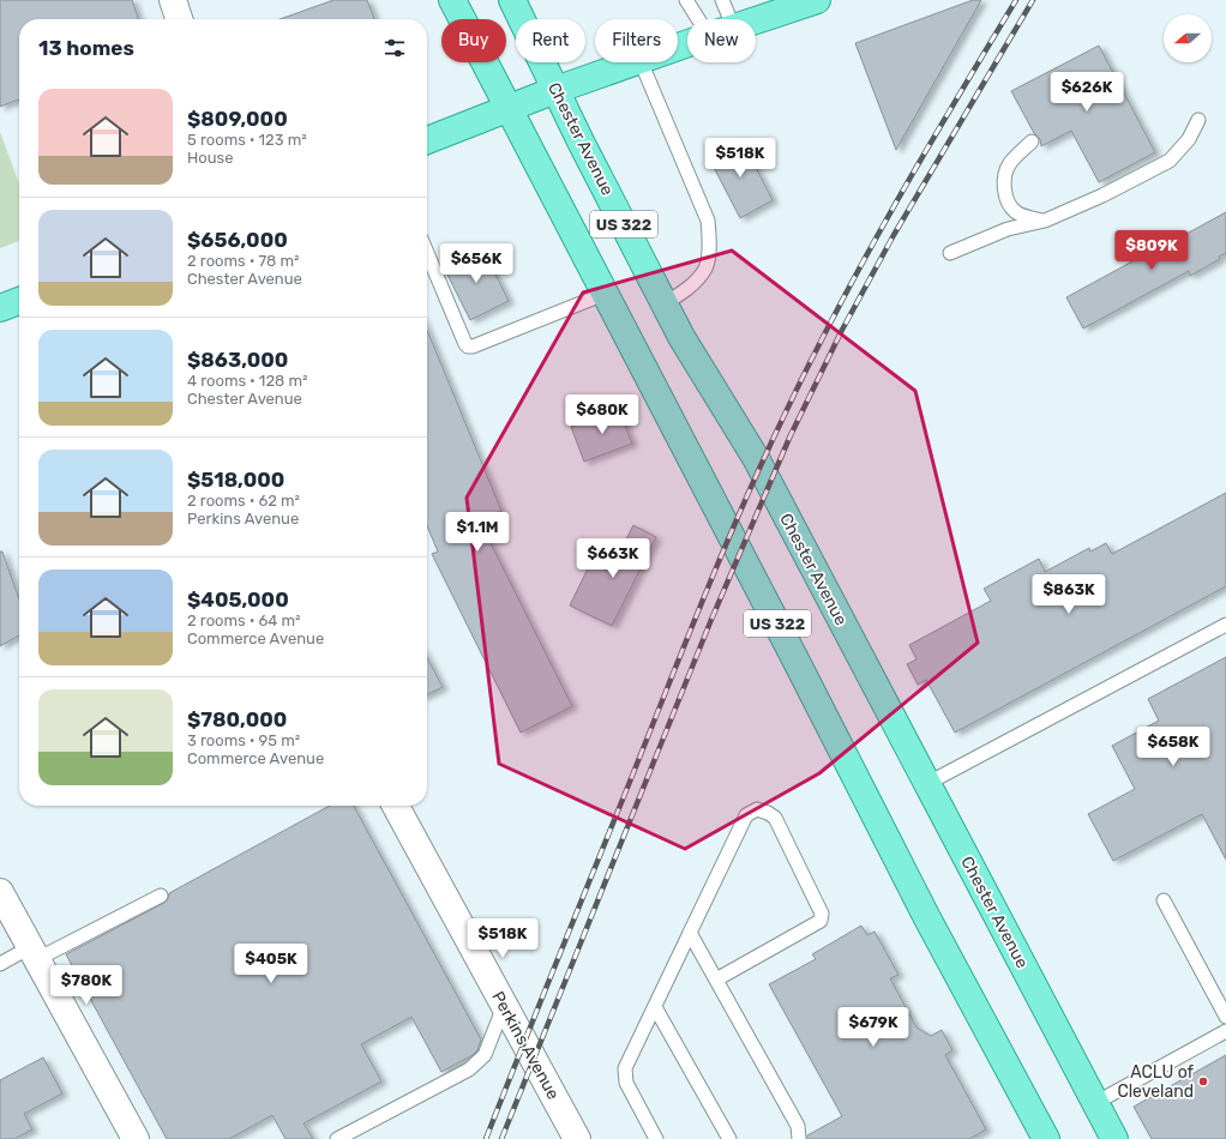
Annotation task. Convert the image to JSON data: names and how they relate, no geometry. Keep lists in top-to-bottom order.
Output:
{
  "streets": {
    "main road": ["Chester Avenue", "US 322"],
    "street": ["Perkins Avenue"]
  },
  "places": ["ACLU of Cleveland"],
  "north": "left",
  "page": {
    "chip": [
      "Buy",
      "Rent",
      "Filters",
      "New"
    ],
    "heading": "13 homes",
    "price": [
      "$626K",
      "$518K",
      "$809K",
      "$656K",
      "$680K",
      "$1.1M",
      "$663K",
      "$863K",
      "$658K",
      "$518K",
      "$405K",
      "$780K",
      "$679K"
    ],
    "list": [
      {
        "name": "$809,000",
        "note": "5 rooms · 123 m² · House"
      },
      {
        "name": "$656,000",
        "note": "2 rooms · 78 m² · Chester Avenue"
      },
      {
        "name": "$863,000",
        "note": "4 rooms · 128 m² · Chester Avenue"
      },
      {
        "name": "$518,000",
        "note": "2 rooms · 62 m² · Perkins Avenue"
      },
      {
        "name": "$405,000",
        "note": "2 rooms · 64 m² · Commerce Avenue"
      },
      {
        "name": "$780,000",
        "note": "3 rooms · 95 m² · Commerce Avenue"
      }
    ]
  }
}
